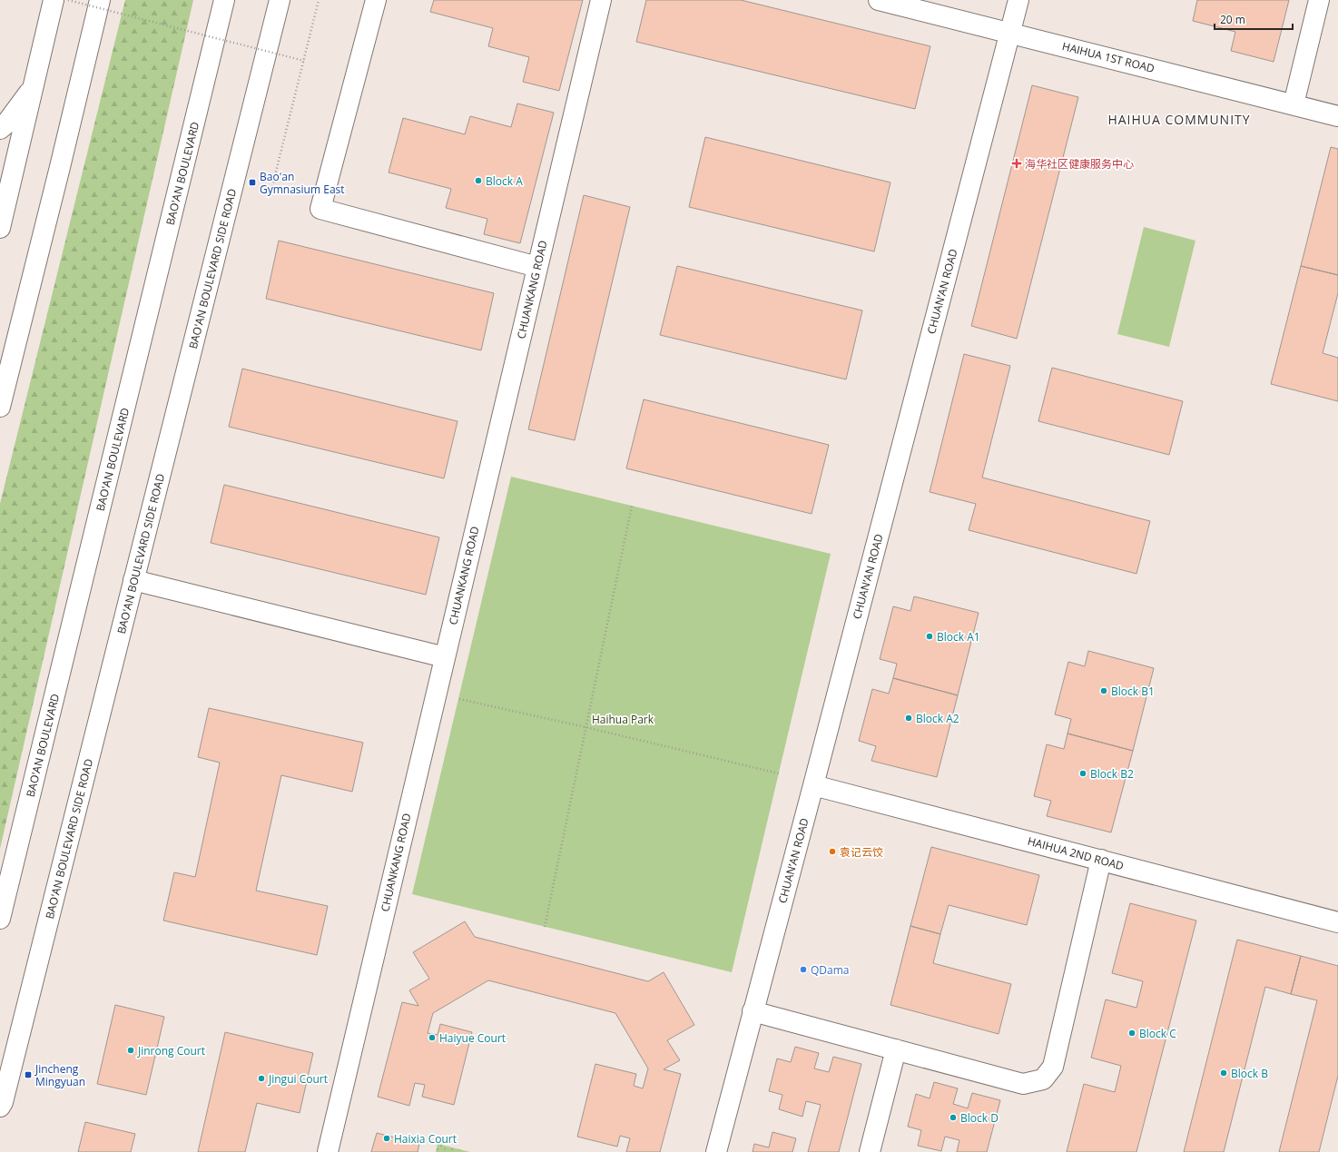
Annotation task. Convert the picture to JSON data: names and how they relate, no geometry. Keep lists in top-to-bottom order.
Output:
{
  "streets": {
    "street": [
      "HAIHUA 1ST ROAD",
      "BAO'AN BOULEVARD",
      "BAO'AN BOULEVARD SIDE ROAD",
      "CHUANKANG ROAD",
      "CHUAN’AN ROAD",
      "HAIHUA 2ND ROAD"
    ]
  },
  "crossings": [
    ["HAIHUA 1ST ROAD", "CHUAN’AN ROAD"],
    ["CHUAN’AN ROAD", "HAIHUA 2ND ROAD"]
  ],
  "districts": ["HAIHUA COMMUNITY"],
  "parks": ["Haihua Park"],
  "places": {
    "health": ["海华社区健康服务中心"],
    "other": [
      "Block A",
      "Block A1",
      "Block B1",
      "Block A2",
      "Block B2",
      "袁记云饺",
      "QDama",
      "Block C",
      "Haiyue Court",
      "Jinrong Court",
      "Block B",
      "Jingui Court",
      "Block D",
      "Haixia Court"
    ],
    "transit": ["Bao'an Gymnasium East", "Jincheng Mingyuan"]
  },
  "scale_bar": "20 m"
}
